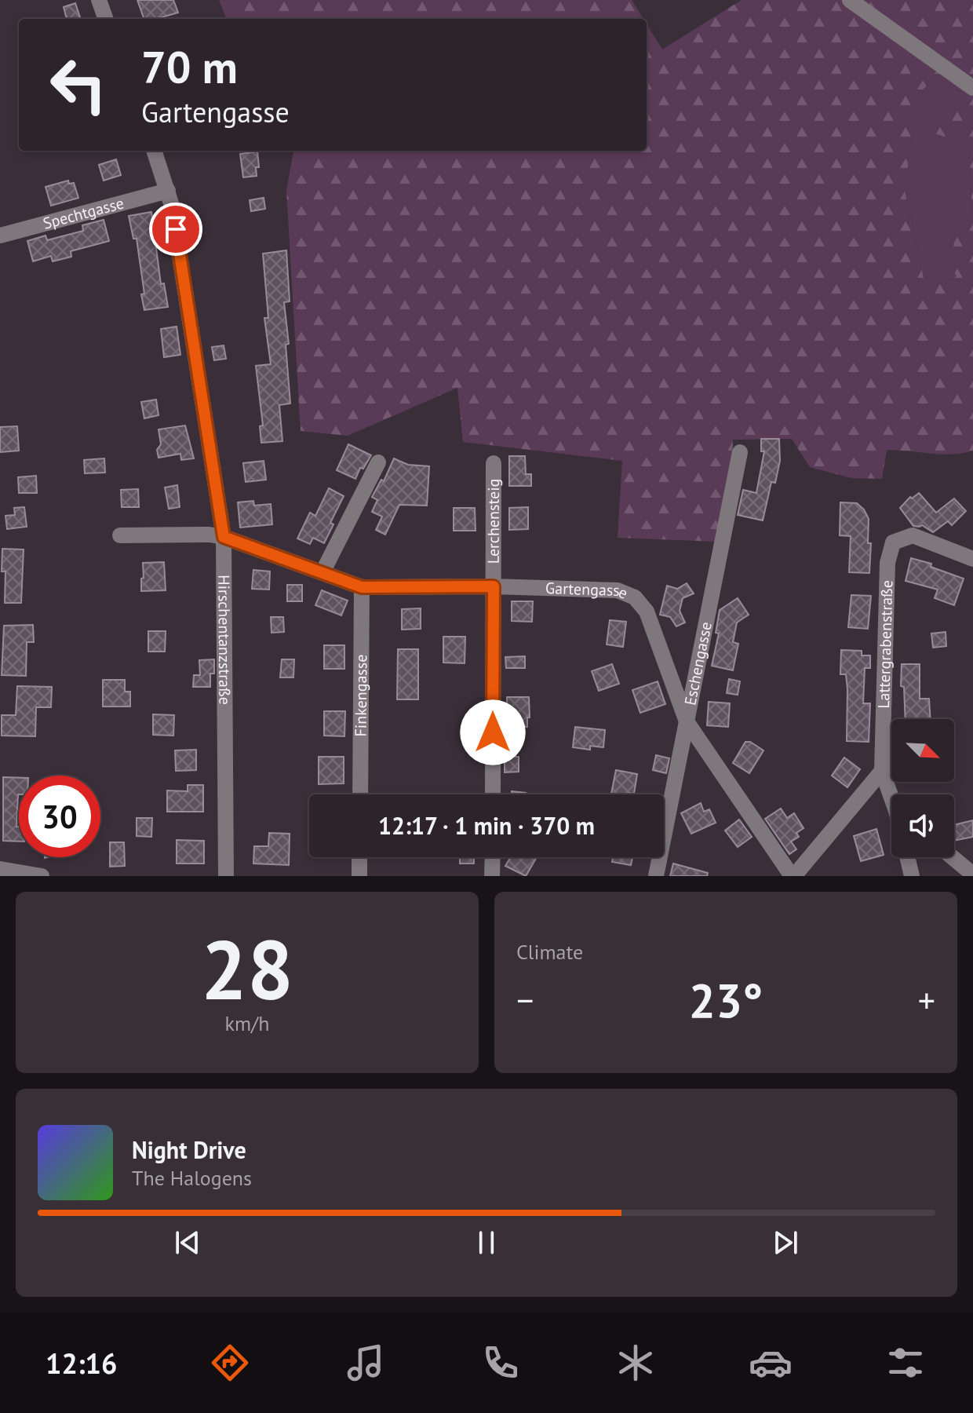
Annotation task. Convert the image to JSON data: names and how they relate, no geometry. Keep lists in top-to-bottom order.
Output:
{
  "streets": {
    "street": [
      "Spechtgasse",
      "Lerchensteig",
      "Gartengasse",
      "Hirschentanzstraße",
      "Lattergrabenstraße",
      "Eschengasse",
      "Finkengasse"
    ]
  },
  "crossings": [
    ["Spechtgasse", "Hirschentanzstraße"],
    ["Lerchensteig", "Gartengasse"],
    ["Gartengasse", "Hirschentanzstraße"],
    ["Gartengasse", "Eschengasse"],
    ["Gartengasse", "Finkengasse"]
  ],
  "north": "bottom right",
  "page": {
    "turn": ["70 m", "Gartengasse"],
    "limit": "30",
    "trip": "12:17 · 1 min · 370 m",
    "tile": [
      ["28", "km/h"],
      "Climate"
    ],
    "heat": ["−", "23°", "+"],
    "song": ["Night Drive", "The Halogens"],
    "tabs": "12:16"
  }
}
